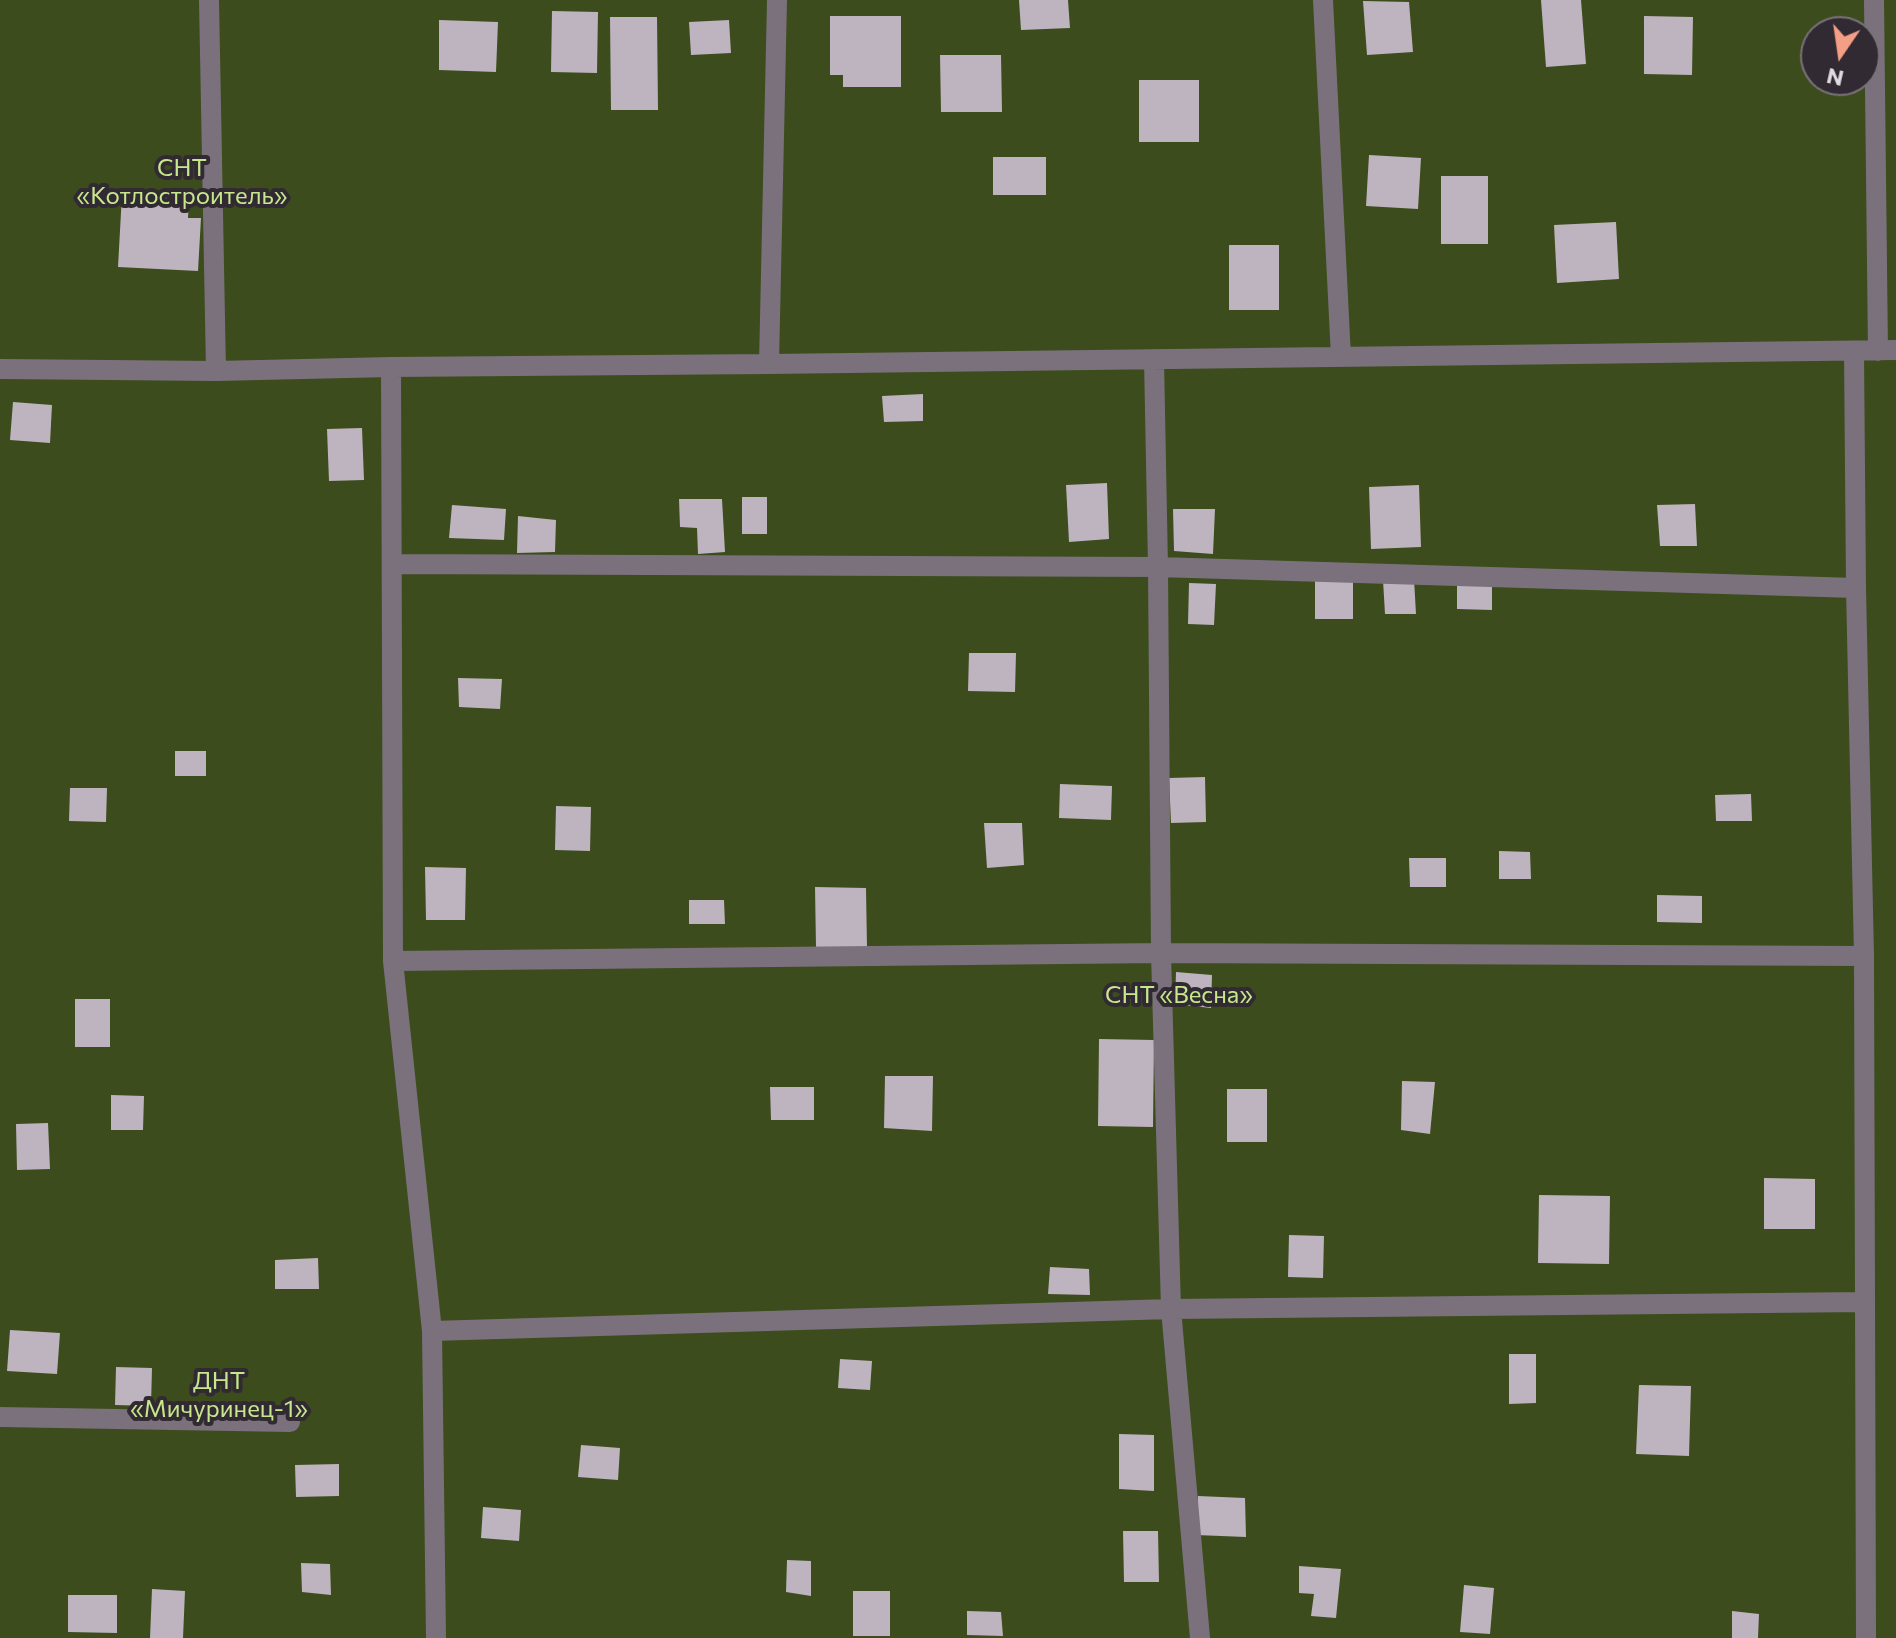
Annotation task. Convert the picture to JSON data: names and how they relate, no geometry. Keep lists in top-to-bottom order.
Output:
{
  "parks": ["СНТ «Котлостроитель»", "СНТ «Весна»", "ДНТ «Мичуринец-1»"],
  "north": "bottom"
}
